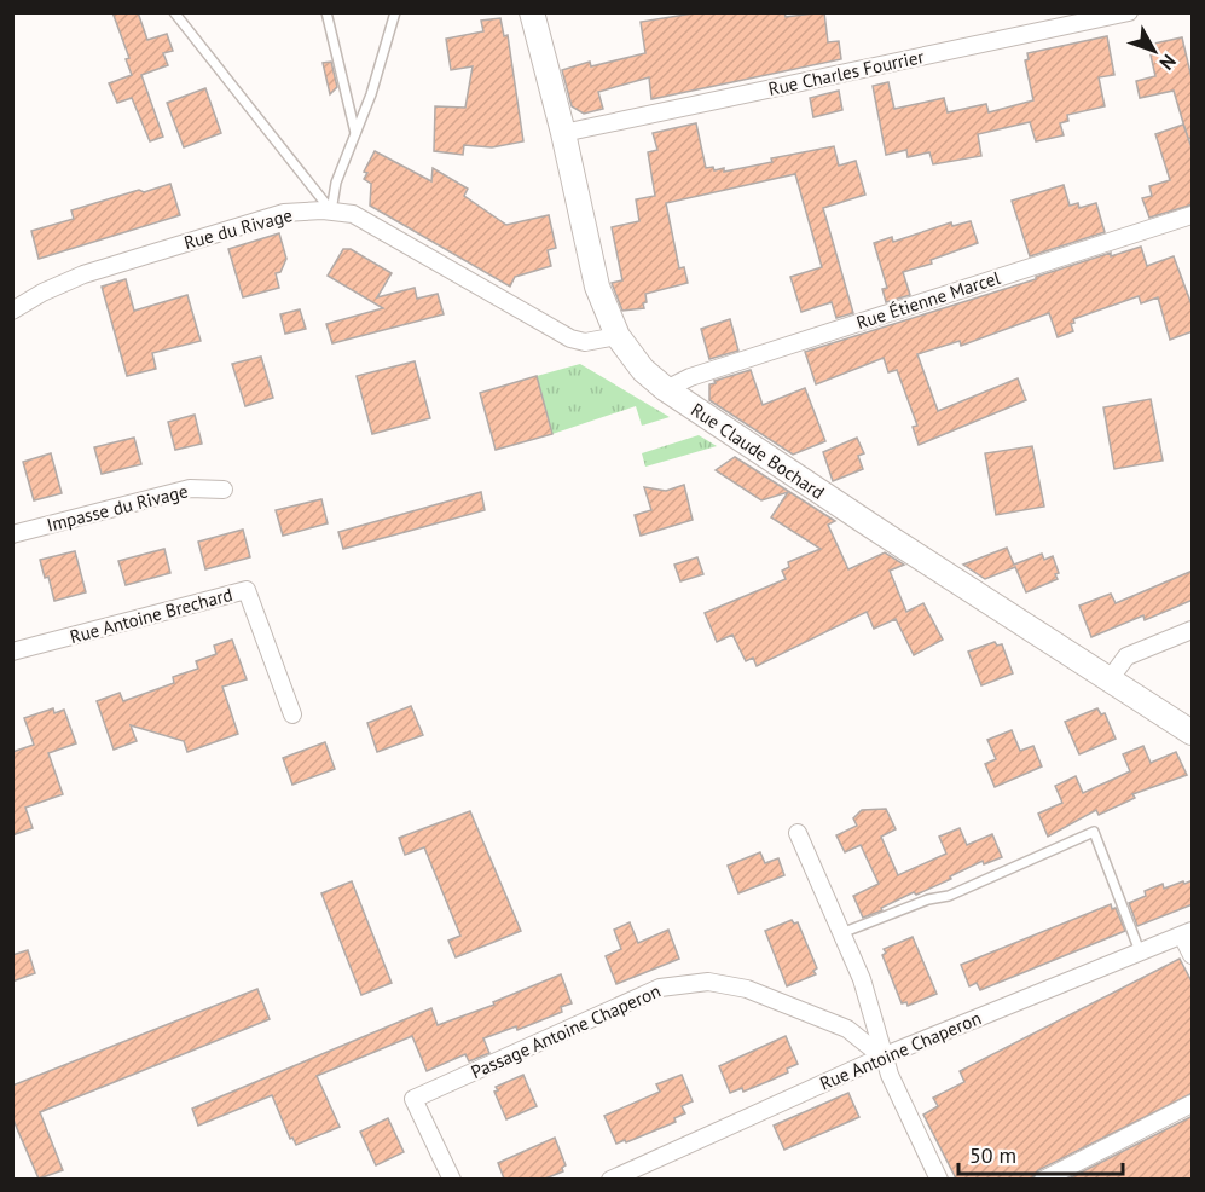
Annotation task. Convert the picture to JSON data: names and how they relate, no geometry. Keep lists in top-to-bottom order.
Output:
{
  "streets": {
    "main road": ["Rue Claude Bochard"],
    "street": [
      "Rue Charles Fourrier",
      "Rue du Rivage",
      "Rue Étienne Marcel",
      "Impasse du Rivage",
      "Rue Antoine Brechard",
      "Passage Antoine Chaperon",
      "Rue Antoine Chaperon"
    ]
  },
  "crossings": [
    ["Rue Charles Fourrier", "Rue Claude Bochard"],
    ["Rue du Rivage", "Rue Claude Bochard"],
    ["Rue Étienne Marcel", "Rue Claude Bochard"],
    ["Passage Antoine Chaperon", "Rue Antoine Chaperon"]
  ],
  "scale_bar": "50 m",
  "north": "bottom right"
}
